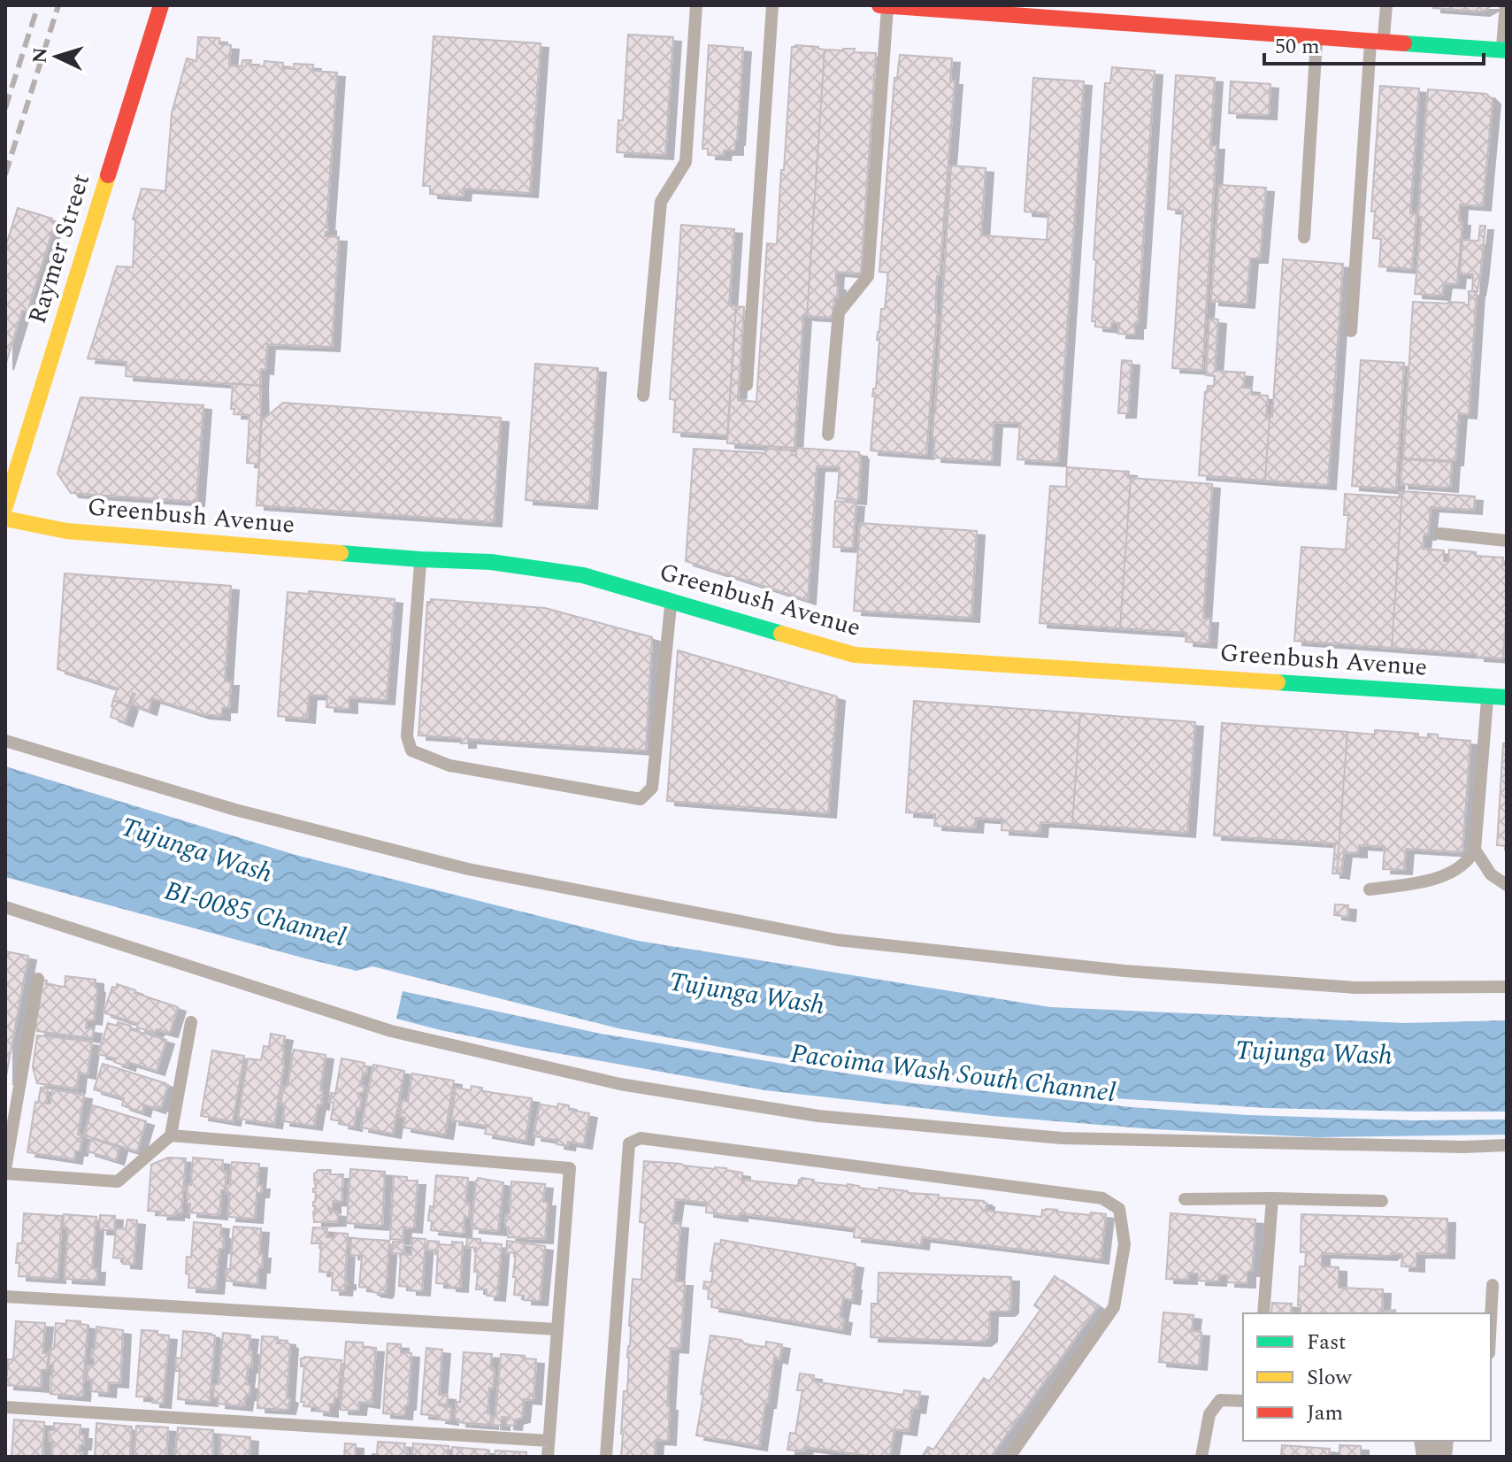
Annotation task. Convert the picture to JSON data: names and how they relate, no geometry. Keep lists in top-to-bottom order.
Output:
{
  "streets": {
    "street": ["Raymer Street", "Greenbush Avenue"]
  },
  "water": ["Tujunga Wash", "BI-0085 Channel", "Pacoima Wash South Channel"],
  "legend": ["Fast", "Slow", "Jam"],
  "scale_bar": "50 m",
  "north": "left"
}
